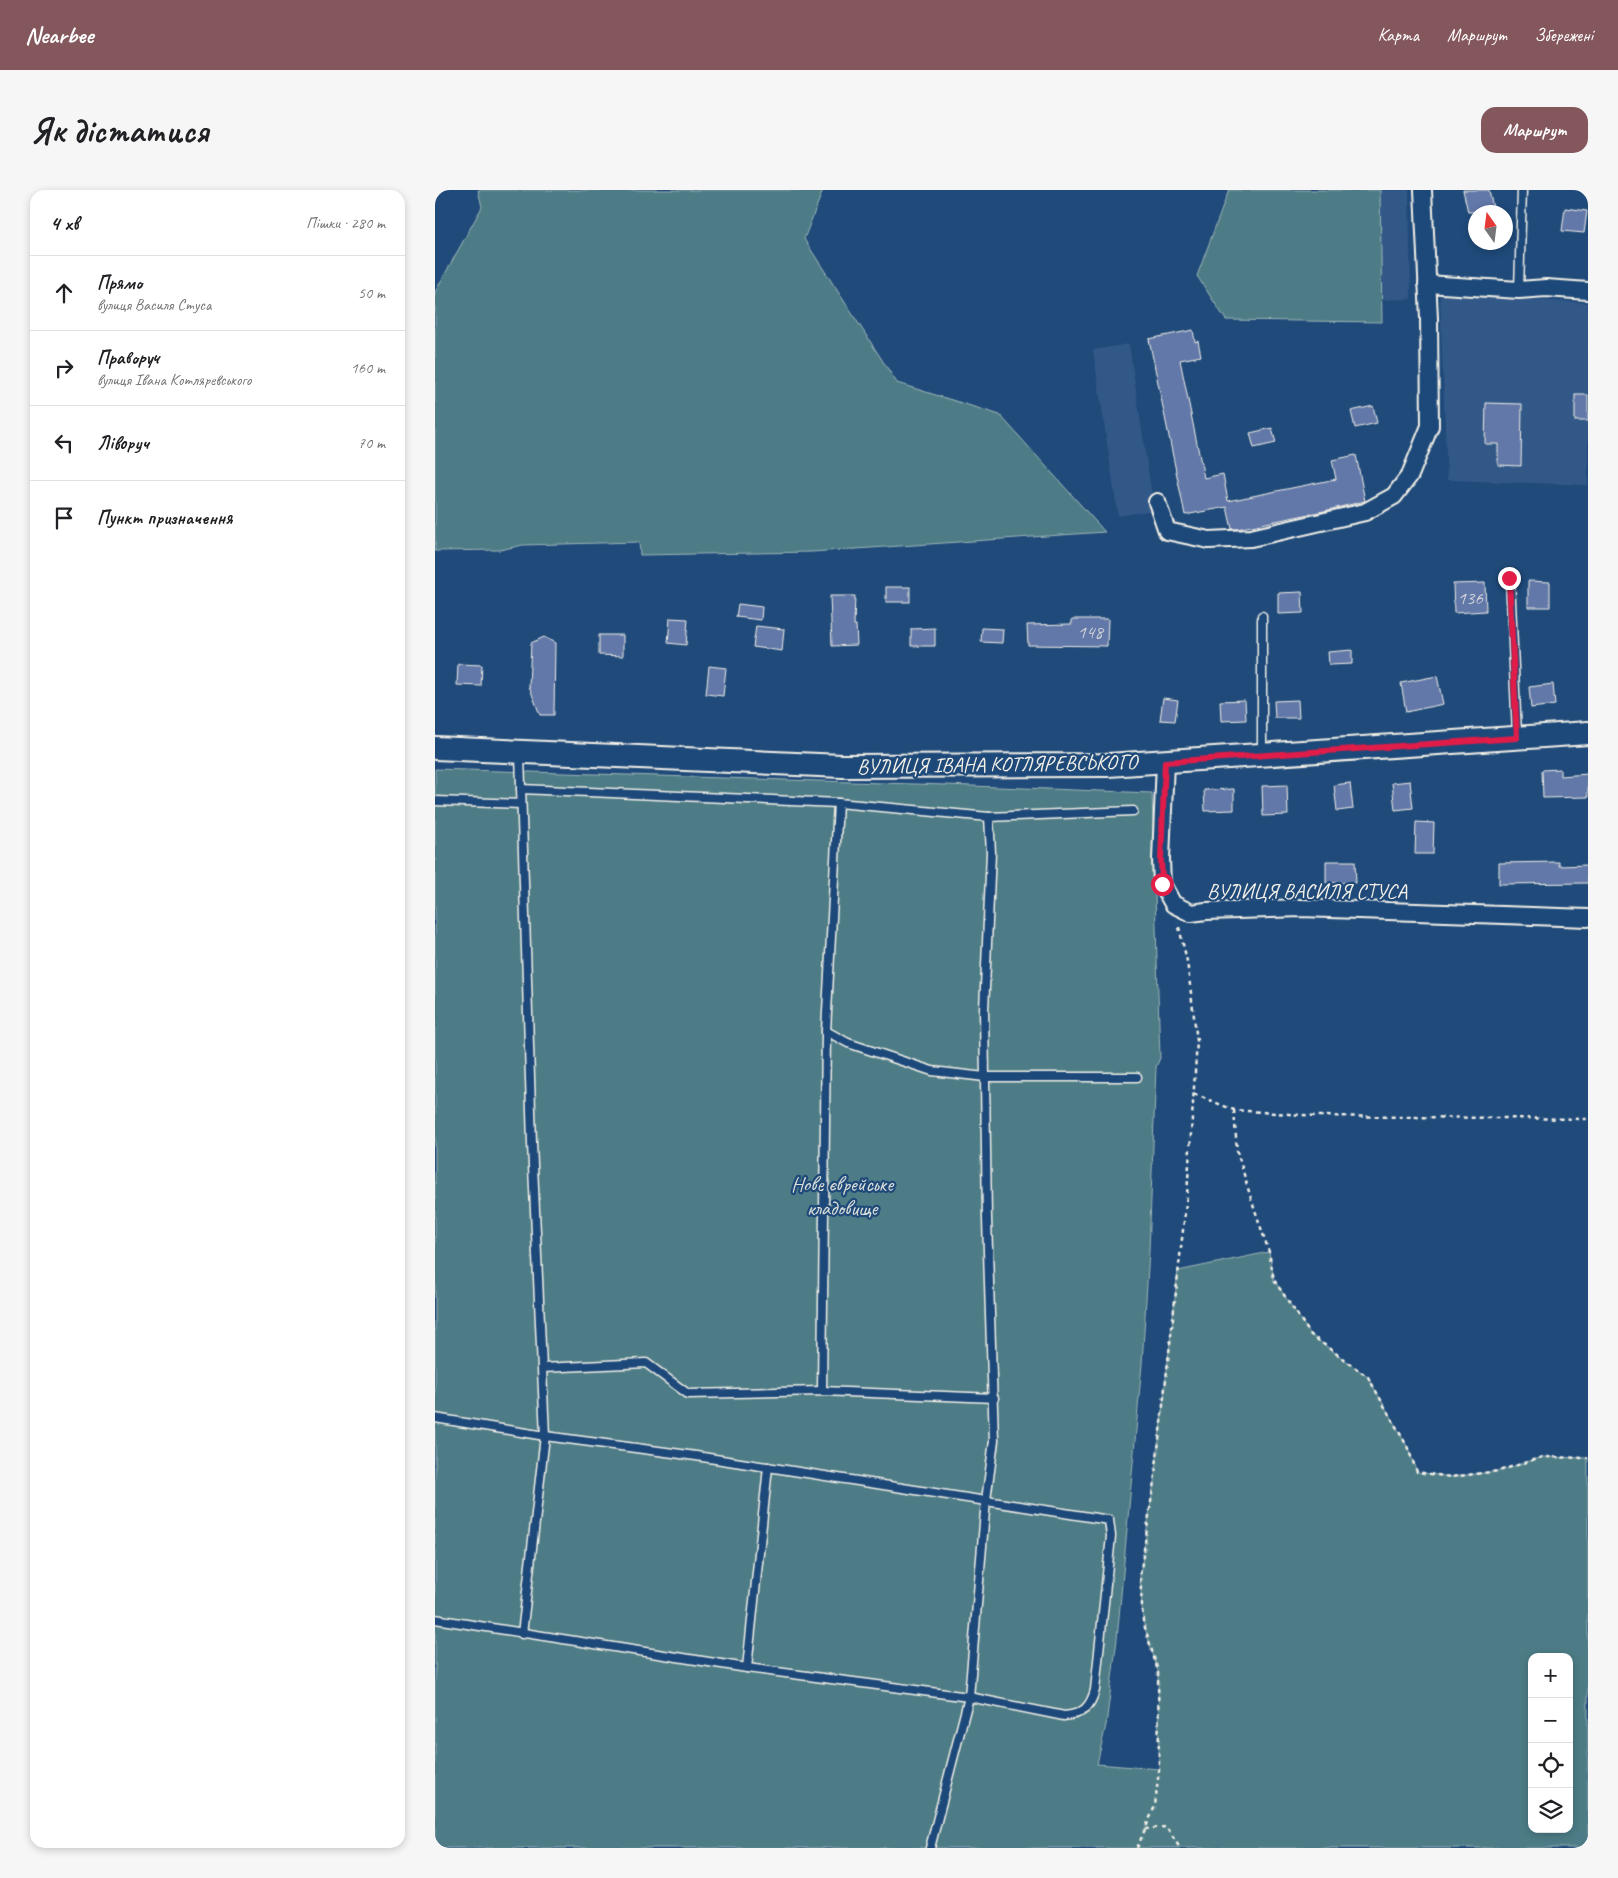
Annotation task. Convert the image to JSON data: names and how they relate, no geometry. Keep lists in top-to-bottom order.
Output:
{
  "streets": {
    "street": ["ВУЛИЦЯ ІВАНА КОТЛЯРЕВСЬКОГО", "ВУЛИЦЯ ВАСИЛЯ СТУСА"]
  },
  "parks": ["Нове єврейське кладовище"],
  "house_numbers": ["136", "148"],
  "north": "top",
  "page": {
    "header": "Nearbee",
    "nav": ["Карта", "Маршрут", "Збережені"],
    "buttons": "Маршрут",
    "title": "Як дістатися",
    "heading": ["4 хв", "Пішки · 280 m"],
    "list": [
      ["Прямо", "вулиця Василя Стуса", "50 m"],
      ["Праворуч", "вулиця Івана Котляревського", "160 m"],
      ["Ліворуч", "70 m"],
      "Пункт призначення"
    ],
    "map_buttons": ["+", "−"]
  }
}
